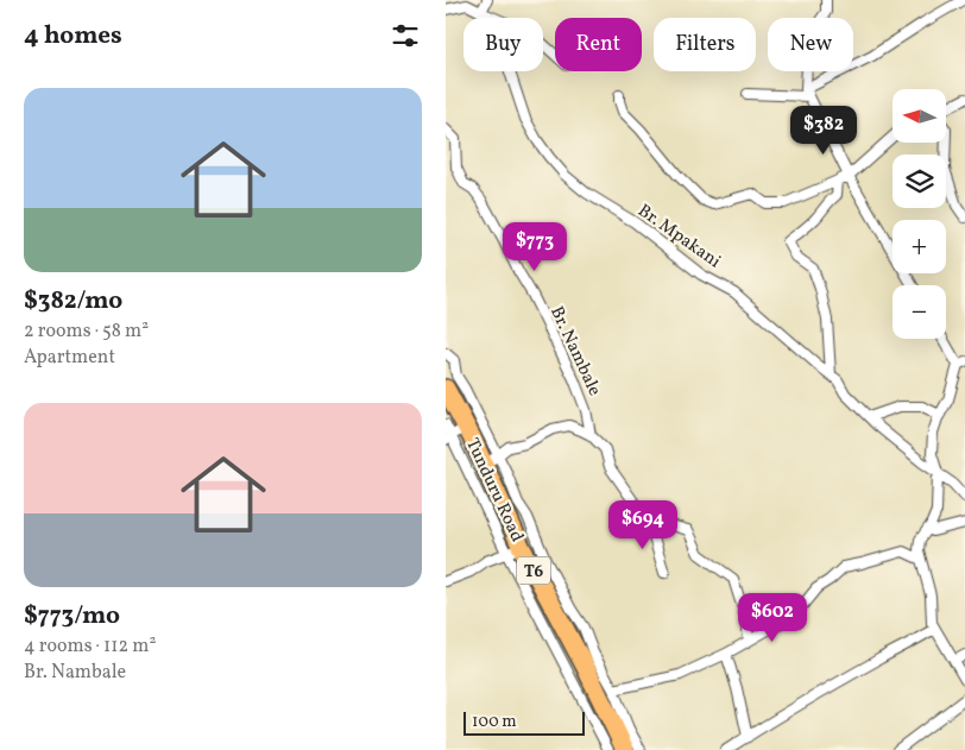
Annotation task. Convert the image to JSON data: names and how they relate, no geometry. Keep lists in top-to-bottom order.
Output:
{
  "streets": {
    "highway": ["Tunduru Road", "T6"],
    "street": ["Br. Mpakani", "Br. Nambale"]
  },
  "scale_bar": "100 m",
  "north": "left",
  "page": {
    "heading": "4 homes",
    "chip": [
      "Buy",
      "Rent",
      "Filters",
      "New"
    ],
    "list": [
      {
        "name": "$382/mo",
        "note": "2 rooms · 58 m² · Apartment"
      },
      {
        "name": "$773/mo",
        "note": "4 rooms · 112 m² · Br. Nambale"
      }
    ],
    "map_buttons": ["+", "−"],
    "price": [
      "$382",
      "$773",
      "$694",
      "$602"
    ],
    "scale": "100 m"
  }
}
